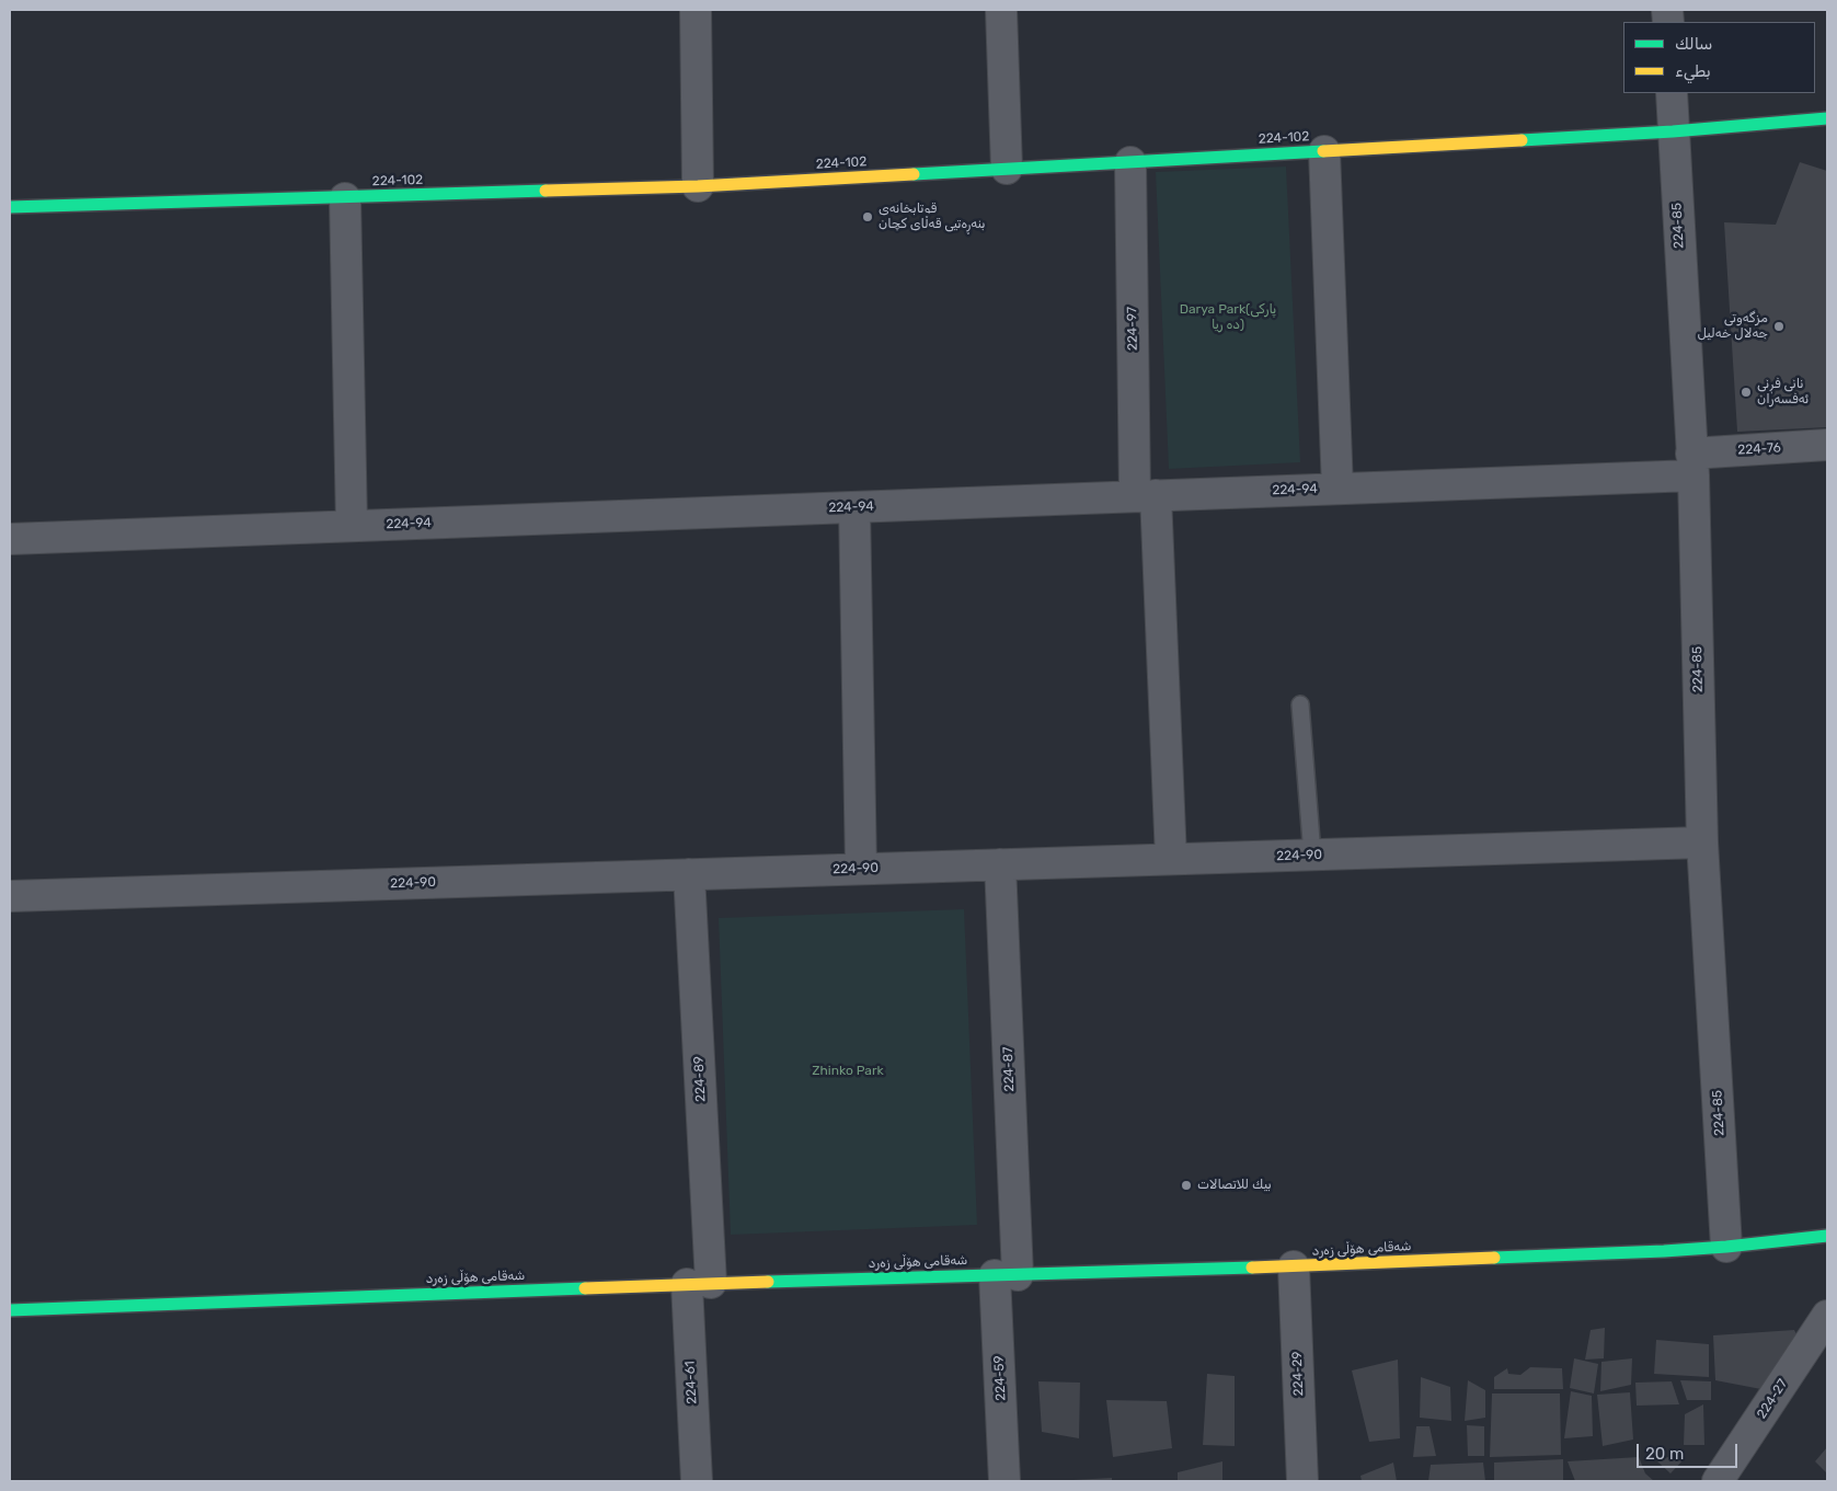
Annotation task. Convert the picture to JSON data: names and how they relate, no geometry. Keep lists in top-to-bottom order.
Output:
{
  "streets": {
    "street": [
      "224-102",
      "224-85",
      "224-97",
      "224-76",
      "224-94",
      "224-90",
      "224-87",
      "224-89",
      "شەقامی هۆڵی زەرد",
      "224-29",
      "224-59",
      "224-61",
      "224-27"
    ]
  },
  "crossings": [
    ["224-102", "224-85"],
    ["224-102", "224-97"],
    ["224-85", "224-76"],
    ["224-85", "224-94"],
    ["224-85", "224-90"],
    ["224-85", "شەقامی هۆڵی زەرد"],
    ["224-97", "224-94"],
    ["224-97", "224-90"],
    ["224-76", "224-94"],
    ["224-90", "224-87"],
    ["224-90", "224-89"],
    ["224-87", "شەقامی هۆڵی زەرد"],
    ["224-87", "224-59"],
    ["224-89", "شەقامی هۆڵی زەرد"],
    ["224-89", "224-61"],
    ["شەقامی هۆڵی زەرد", "224-29"],
    ["شەقامی هۆڵی زەرد", "224-59"],
    ["شەقامی هۆڵی زەرد", "224-61"]
  ],
  "parks": ["Darya Park(پارکی ده ریا)", "Zhinko Park"],
  "places": [
    "قوتابخانەی بنەڕەتیی قەڵای کچان",
    "مزگەوتی جەلال خەلیل",
    "نانی فڕنی ئەفسەران",
    "بيك للاتصالات"
  ],
  "legend": ["سالك", "بطيء"],
  "scale_bar": "20 m"
}
